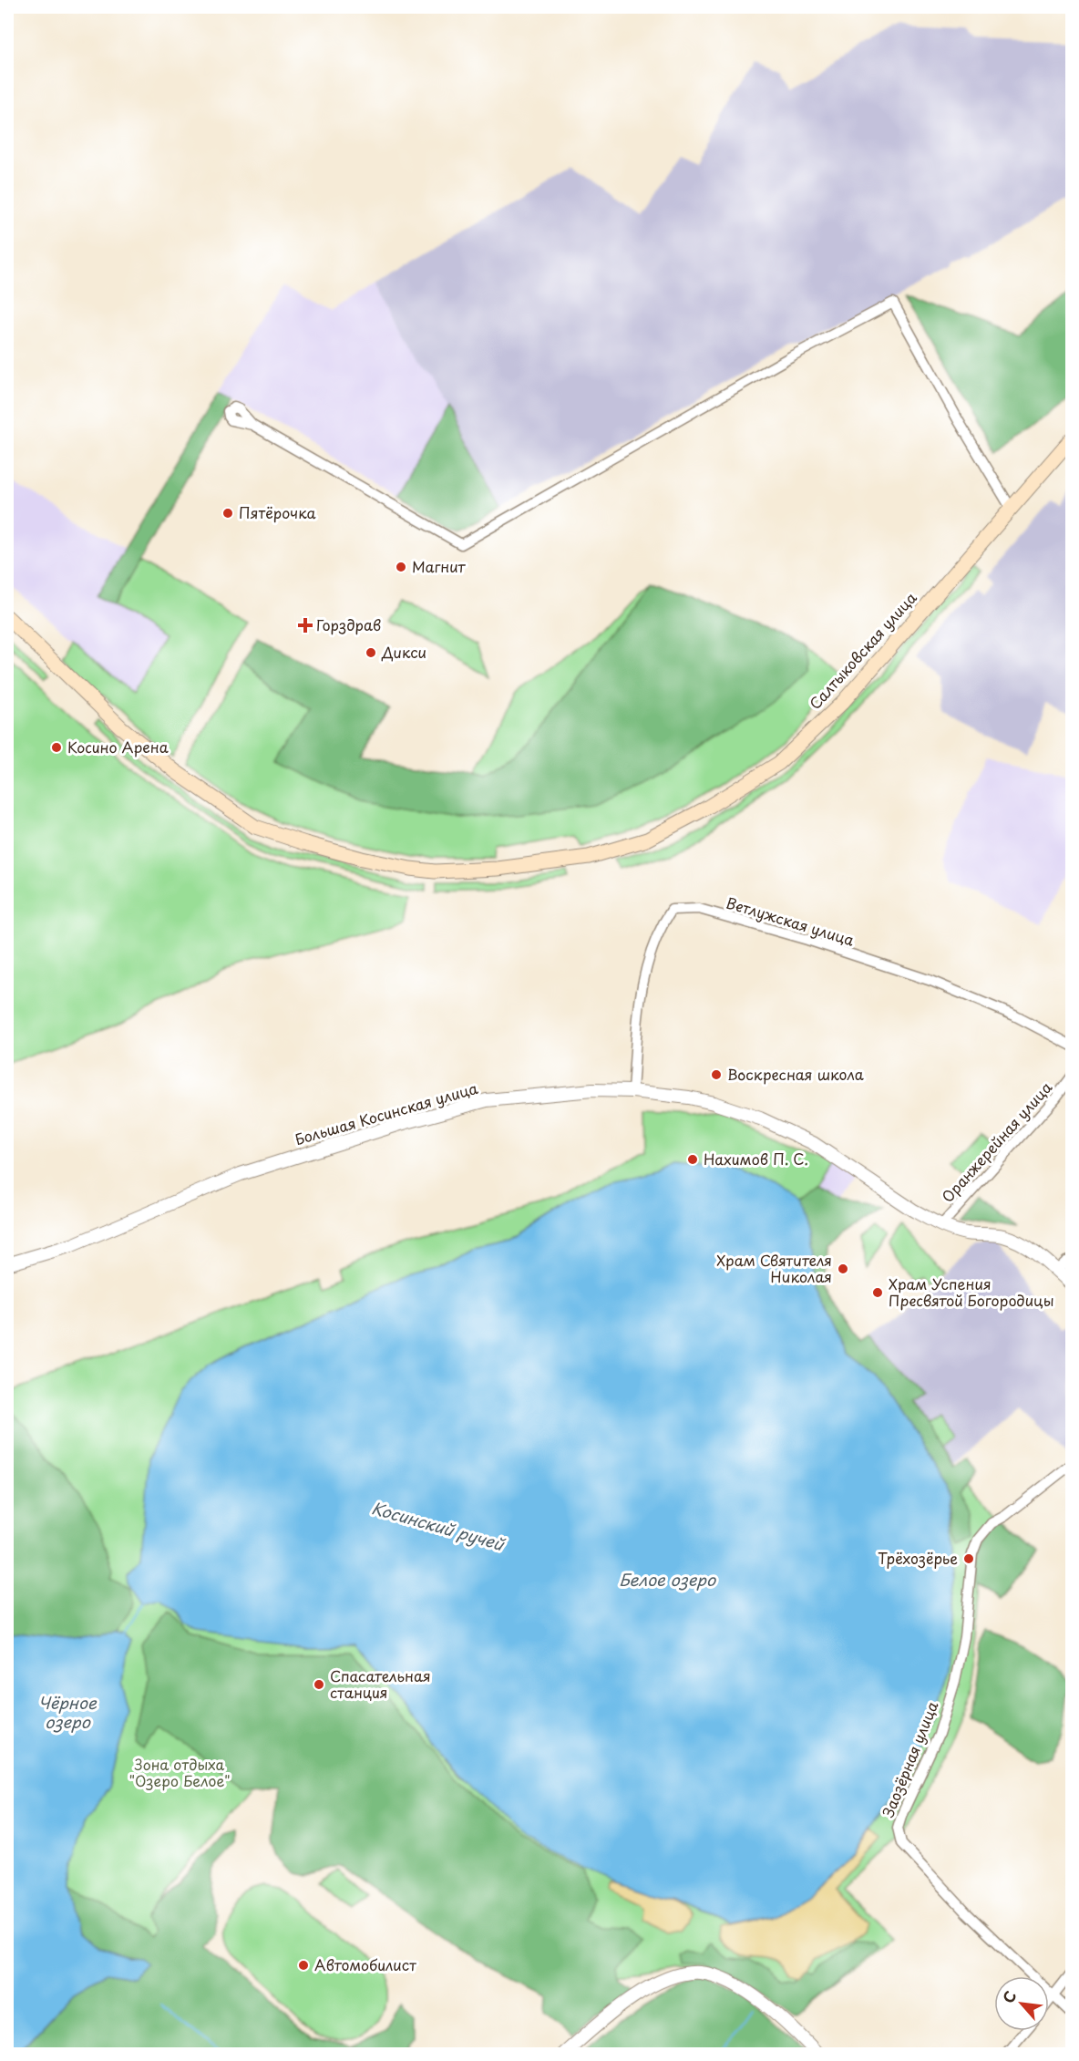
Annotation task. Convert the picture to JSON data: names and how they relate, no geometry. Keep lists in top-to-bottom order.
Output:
{
  "streets": {
    "main road": ["Салтыковская улица"],
    "street": [
      "Ветлужская улица",
      "Большая Косинская улица",
      "Оранжерейная улица",
      "Заозёрная улица"
    ]
  },
  "crossings": [
    ["Ветлужская улица", "Большая Косинская улица"],
    ["Большая Косинская улица", "Оранжерейная улица"]
  ],
  "water": ["Косинский ручей", "Белое озеро", "Чёрное озеро"],
  "parks": ["Зона отдыха \"Озеро Белое\""],
  "places": {
    "other": [
      "Пятёрочка",
      "Магнит",
      "Дикси",
      "Косино Арена",
      "Воскресная школа",
      "Нахимов П. С.",
      "Храм Святителя Николая",
      "Храм Успения Пресвятой Богородицы",
      "Трёхозёрье",
      "Спасательная станция",
      "Автомобилист"
    ],
    "health": ["Горздрав"]
  },
  "north": "top left"
}
